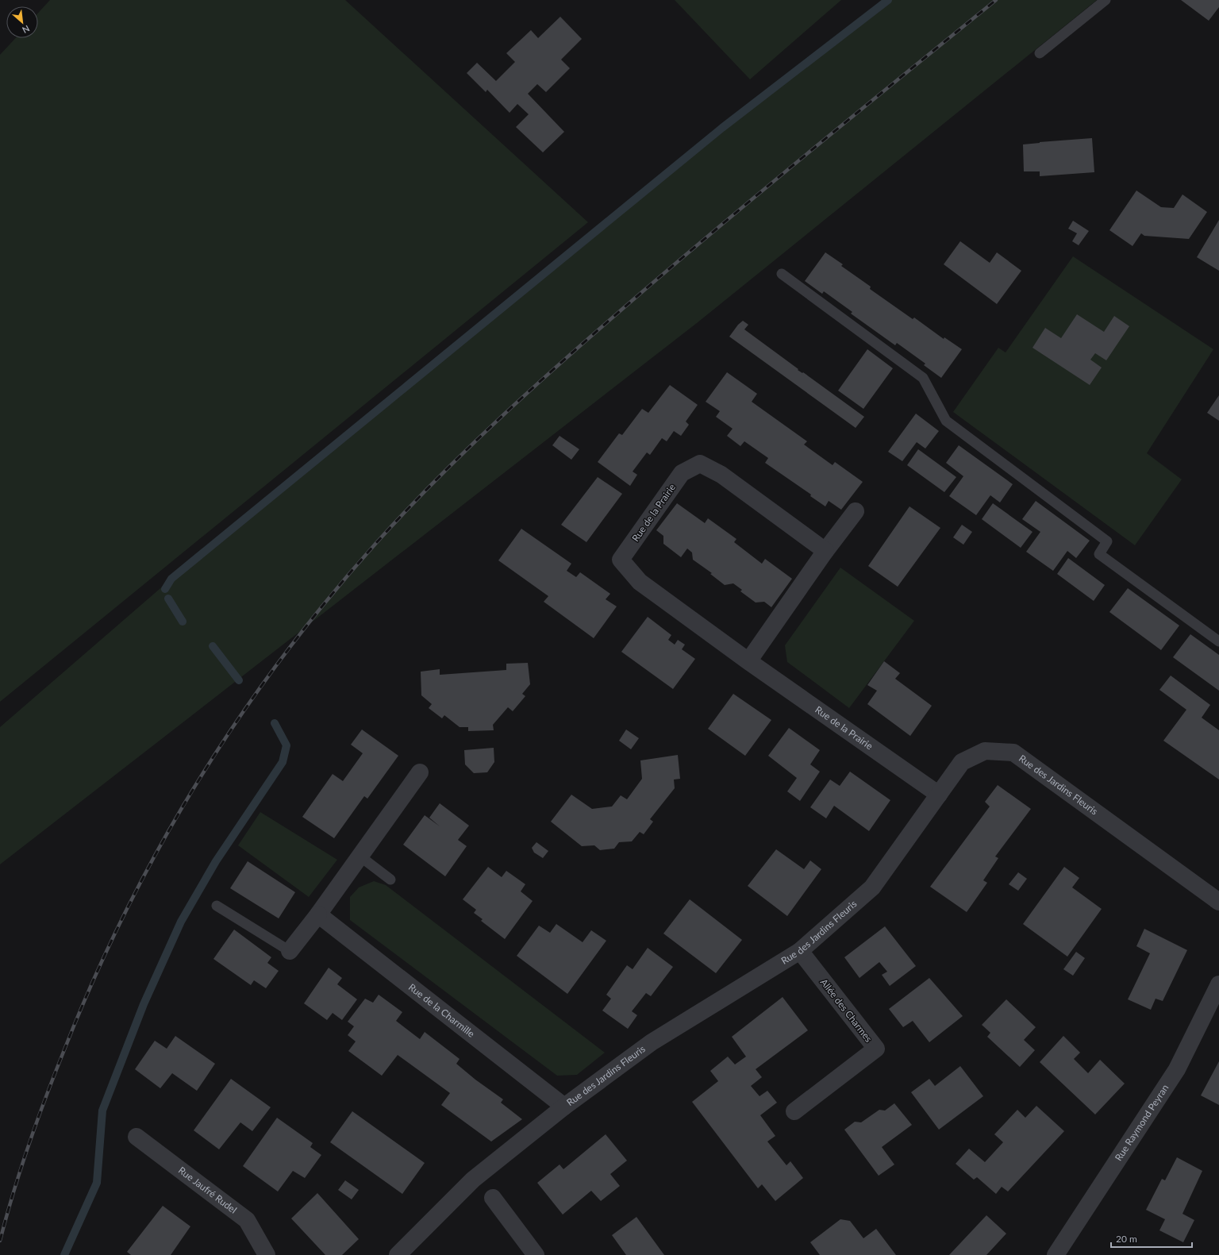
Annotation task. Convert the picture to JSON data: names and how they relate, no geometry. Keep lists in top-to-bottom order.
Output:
{
  "streets": {
    "street": [
      "Rue de la Prairie",
      "Rue des Jardins Fleuris",
      "Rue de la Charmille",
      "Allée des Charmes",
      "Rue Raymond Peyran",
      "Rue Jaufré Rudel"
    ]
  },
  "crossings": [
    ["Rue de la Prairie", "Rue des Jardins Fleuris"],
    ["Rue des Jardins Fleuris", "Rue de la Charmille"],
    ["Rue des Jardins Fleuris", "Allée des Charmes"]
  ],
  "scale_bar": "20 m",
  "north": "bottom right"
}
